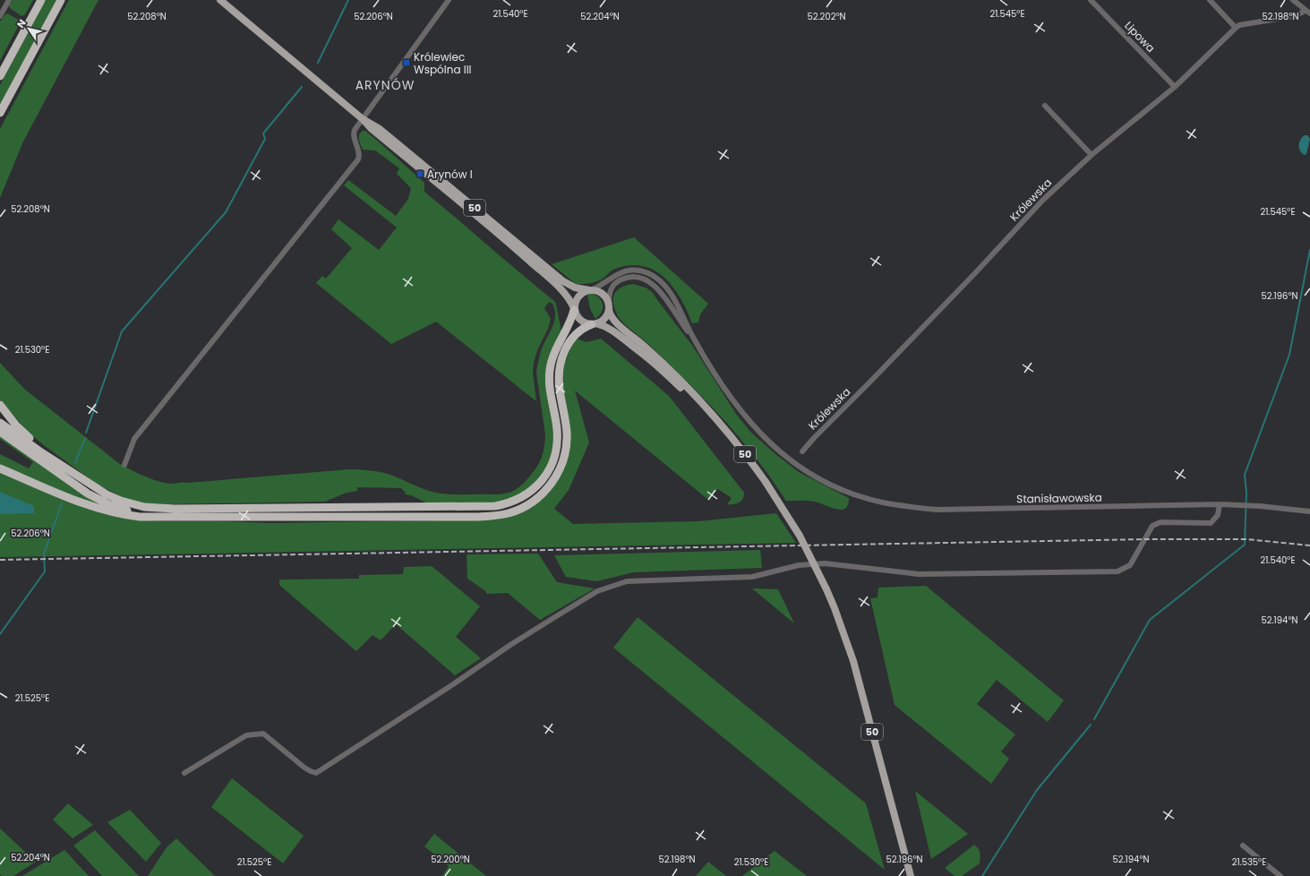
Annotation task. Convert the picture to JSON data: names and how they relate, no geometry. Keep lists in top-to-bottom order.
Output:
{
  "streets": {
    "main road": ["50"],
    "street": ["Lipowa", "Królewska", "Stanisławowska"]
  },
  "crossings": [
    ["Lipowa", "Królewska"]
  ],
  "districts": ["ARYNÓW"],
  "places": {
    "transit": ["Królewiec Wspólna III", "Arynów I"]
  },
  "north": "top left",
  "coordinates": [
    "21.540°E",
    "21.545°E",
    "52.208°N",
    "52.206°N",
    "52.204°N",
    "52.202°N",
    "52.198°N",
    "52.196°N",
    "21.530°E",
    "52.194°N",
    "21.525°E",
    "52.200°N",
    "21.535°E"
  ]
}
